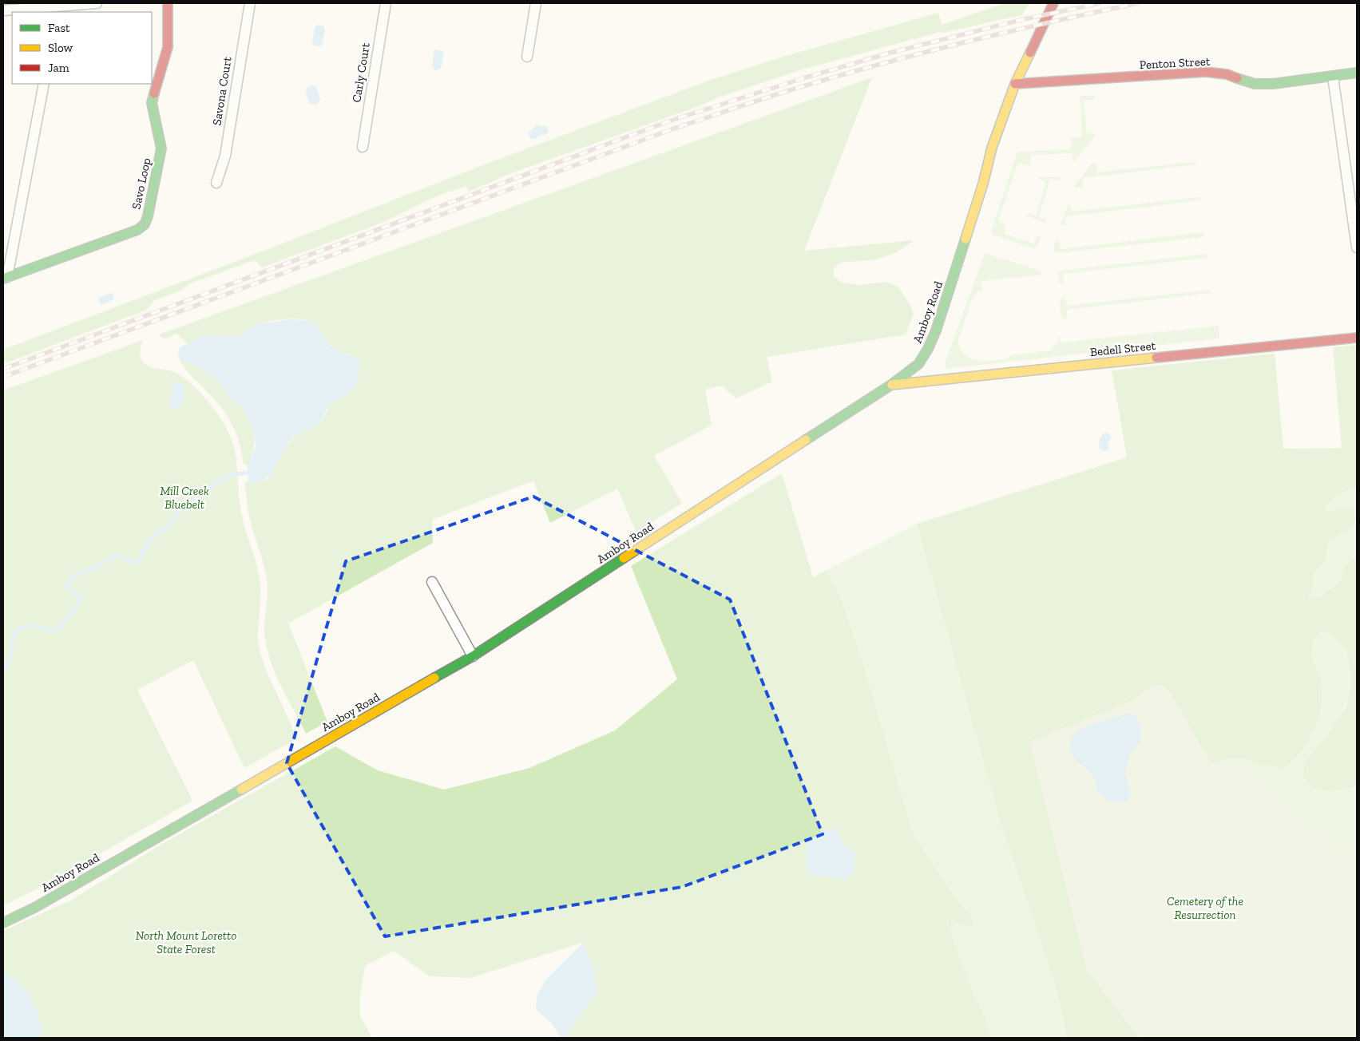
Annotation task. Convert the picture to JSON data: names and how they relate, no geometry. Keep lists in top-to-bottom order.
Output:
{
  "streets": {
    "main road": [
      "Penton Street",
      "Savo Loop",
      "Amboy Road",
      "Bedell Street"
    ],
    "street": ["Carly Court", "Savona Court"]
  },
  "crossings": [
    ["Penton Street", "Amboy Road"],
    ["Amboy Road", "Bedell Street"]
  ],
  "parks": ["Mill Creek Bluebelt", "Cemetery of the Resurrection", "North Mount Loretto State Forest"],
  "legend": ["Fast", "Slow", "Jam"]
}
